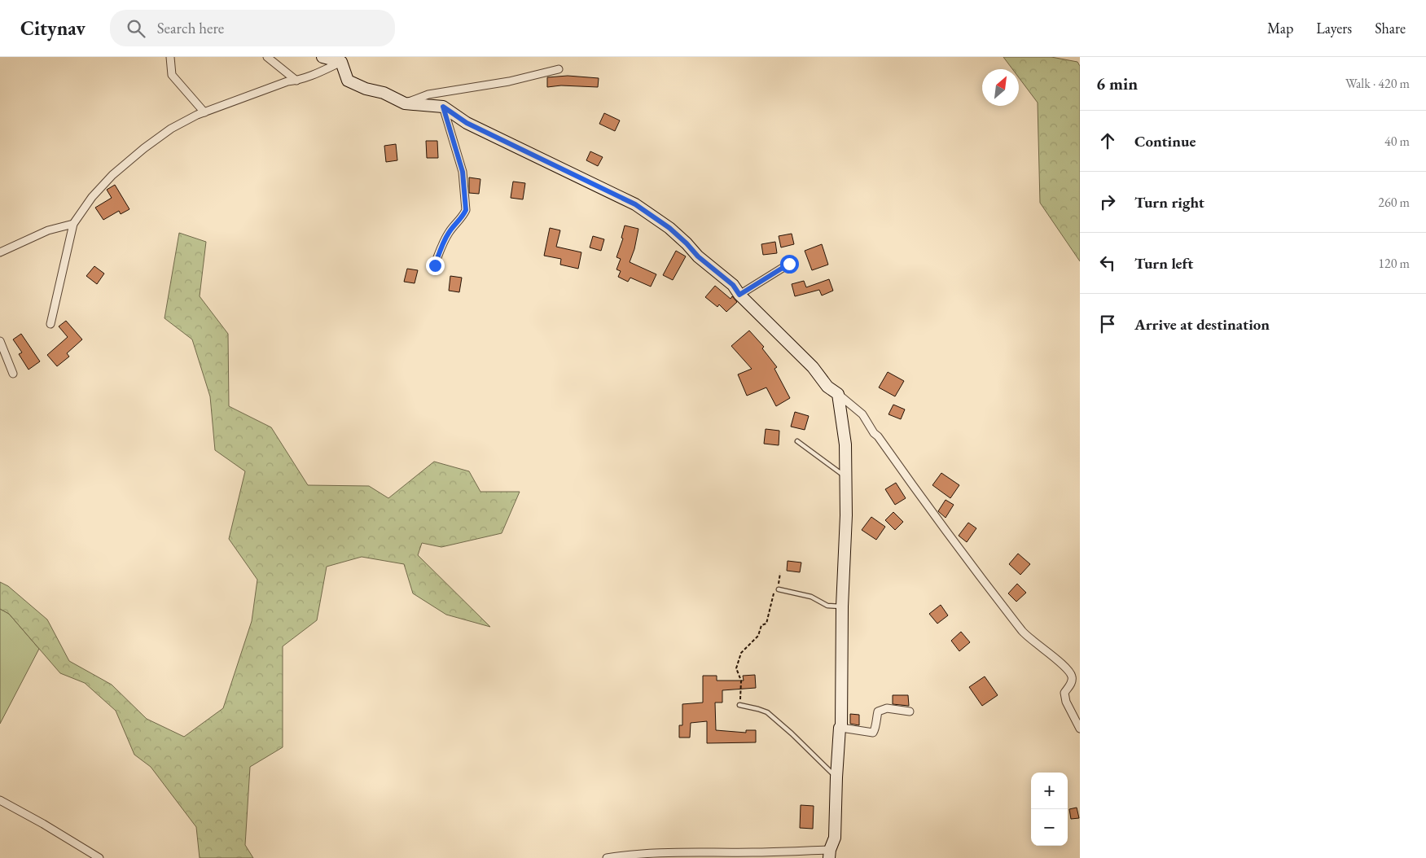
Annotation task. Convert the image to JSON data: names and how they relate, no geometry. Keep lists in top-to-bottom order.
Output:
{
  "north": "top right",
  "page": {
    "header": "Citynav",
    "search": "Search here",
    "nav": ["Map", "Layers", "Share"],
    "heading": ["6 min", "Walk · 420 m"],
    "list": [
      ["Continue", "40 m"],
      ["Turn right", "260 m"],
      ["Turn left", "120 m"],
      "Arrive at destination"
    ],
    "map_buttons": ["+", "−"]
  }
}
